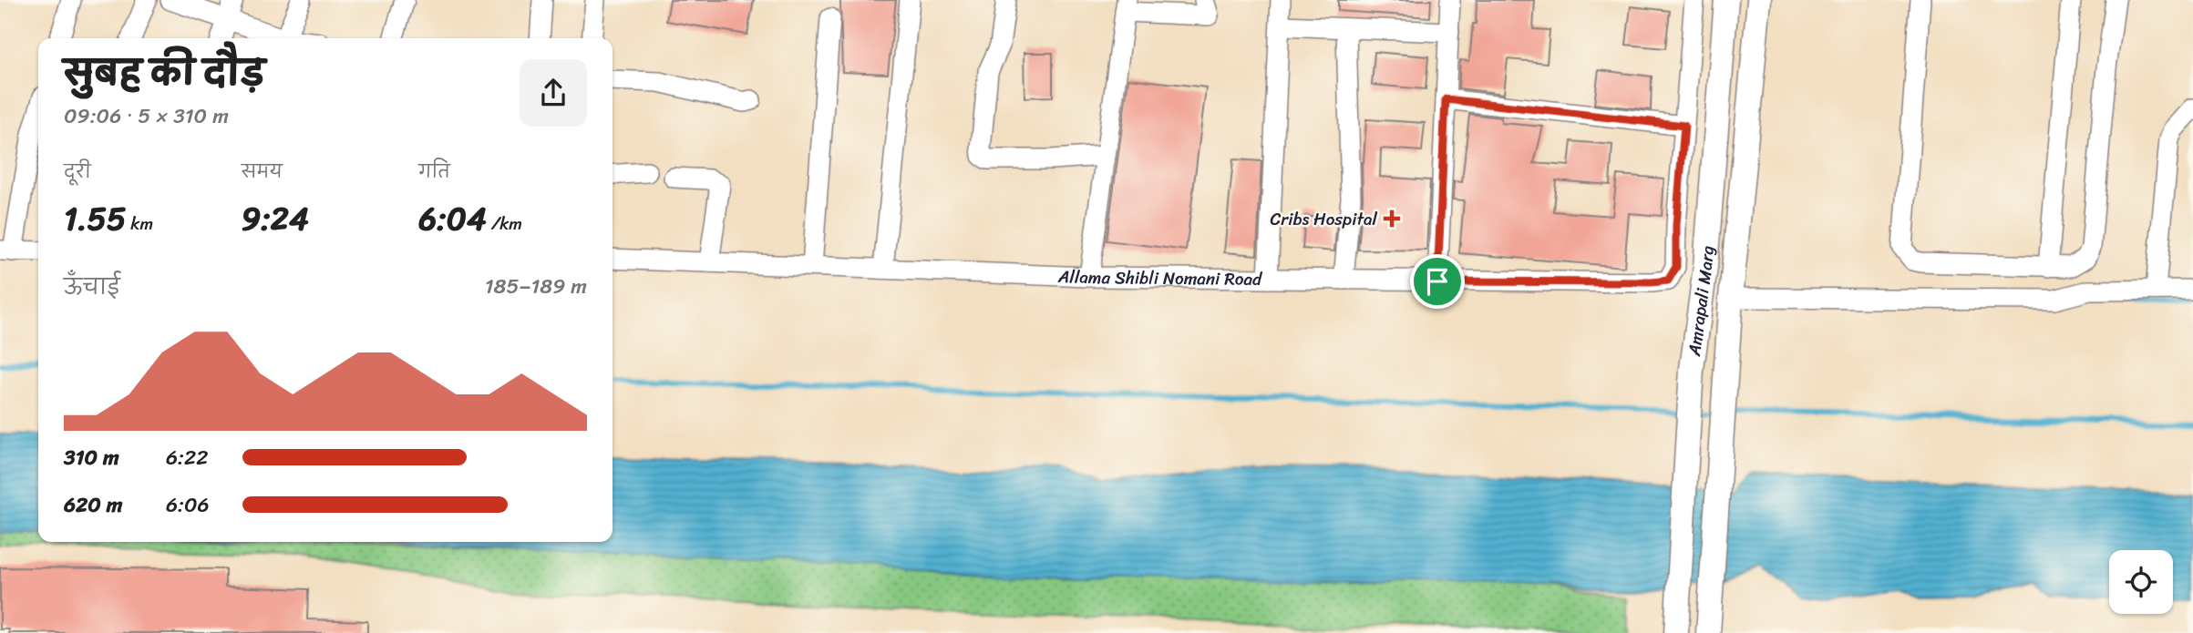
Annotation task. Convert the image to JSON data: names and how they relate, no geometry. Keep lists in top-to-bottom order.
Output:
{
  "streets": {
    "main road": ["Amrapali Marg"],
    "street": ["Allama Shibli Nomani Road"]
  },
  "places": {
    "health": ["Cribs Hospital"]
  },
  "page": {
    "heading": ["सुबह की दौड़", "09:06 · 5 × 310 m"],
    "stats": [
      ["दूरी", "1.55 km"],
      ["समय", "9:24"],
      ["गति", "6:04 /km"]
    ],
    "chart": ["ऊँचाई", "185–189 m"],
    "list": [
      {
        "name": "310 m",
        "note": "6:22"
      },
      {
        "name": "620 m",
        "note": "6:06"
      }
    ]
  }
}
